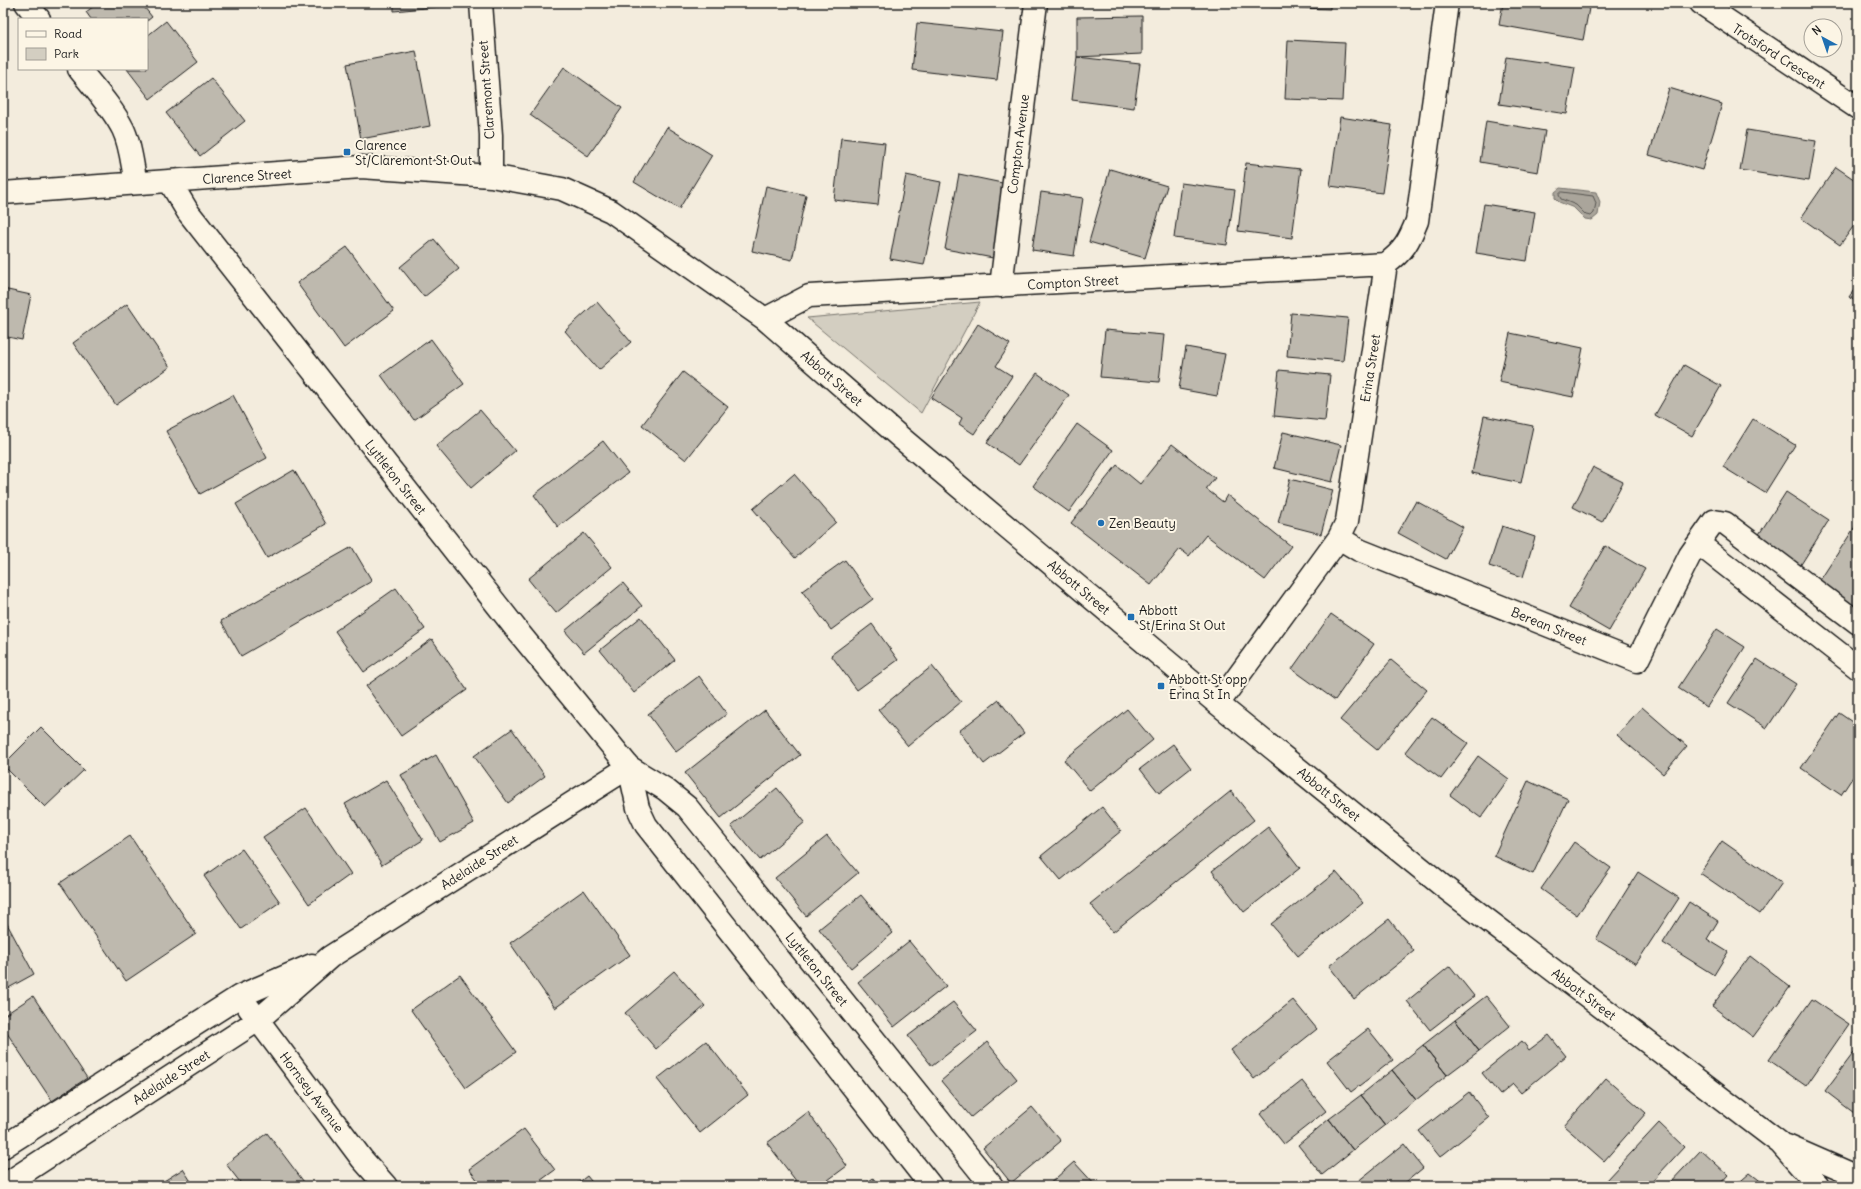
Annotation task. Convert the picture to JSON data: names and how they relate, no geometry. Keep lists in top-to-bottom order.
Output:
{
  "streets": {
    "street": [
      "Trotsford Crescent",
      "Claremont Street",
      "Compton Avenue",
      "Clarence Street",
      "Compton Street",
      "Erina Street",
      "Abbott Street",
      "Lyttleton Street",
      "Berean Street",
      "Adelaide Street",
      "Hornsey Avenue"
    ]
  },
  "crossings": [
    ["Claremont Street", "Clarence Street"],
    ["Claremont Street", "Abbott Street"],
    ["Compton Avenue", "Compton Street"],
    ["Clarence Street", "Abbott Street"],
    ["Clarence Street", "Lyttleton Street"],
    ["Compton Street", "Erina Street"],
    ["Compton Street", "Abbott Street"],
    ["Erina Street", "Abbott Street"],
    ["Erina Street", "Berean Street"],
    ["Lyttleton Street", "Adelaide Street"],
    ["Adelaide Street", "Hornsey Avenue"]
  ],
  "places": {
    "transit": ["Clarence St/Claremont St Out", "Abbott St/Erina St Out", "Abbott St opp Erina St In"],
    "other": ["Zen Beauty"]
  },
  "legend": ["Road", "Park"],
  "north": "top left"
}
